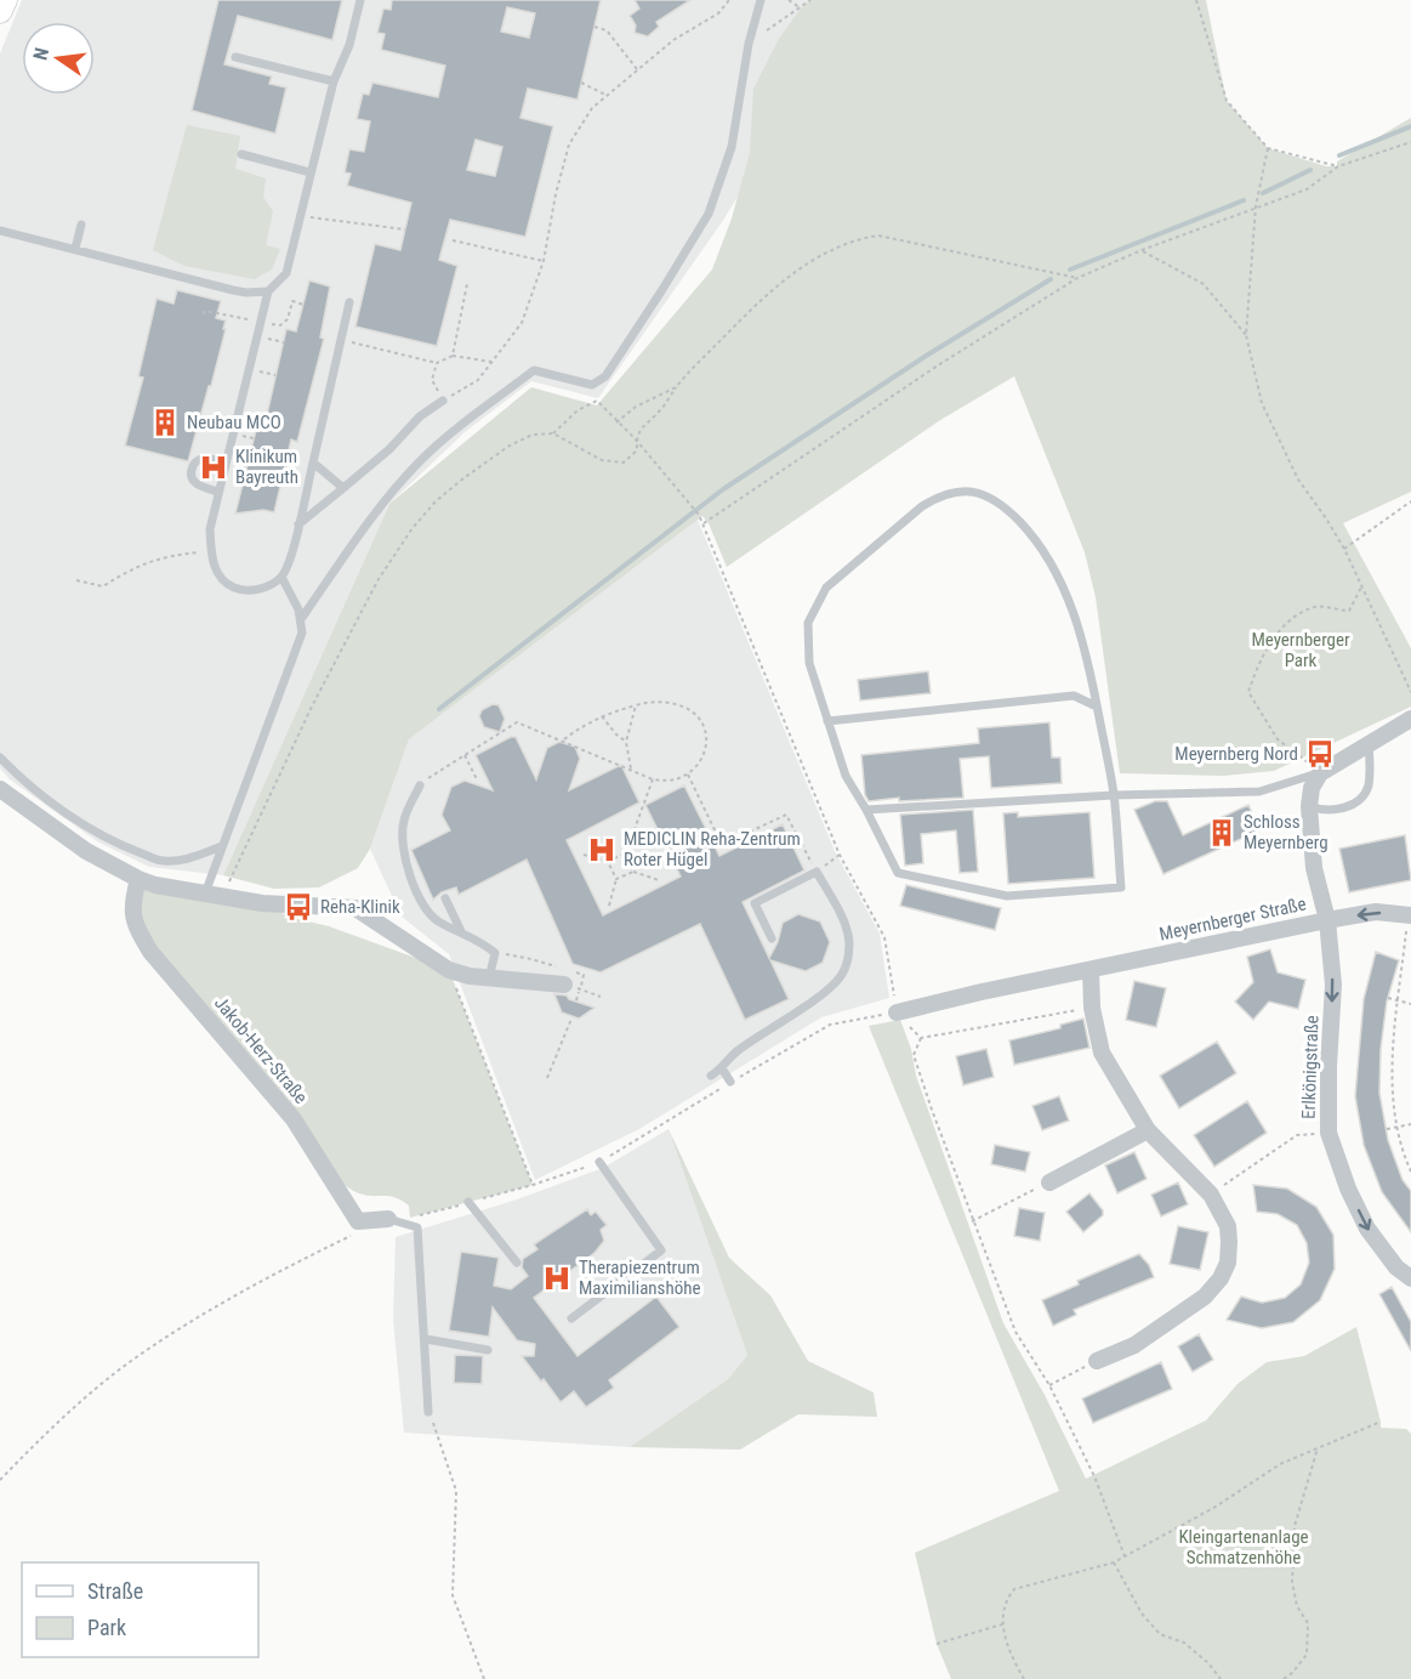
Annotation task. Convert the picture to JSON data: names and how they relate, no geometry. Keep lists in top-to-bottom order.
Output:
{
  "streets": {
    "street": ["Meyernberger Straße", "Jakob-Herz-Straße", "Erlkönigstraße"]
  },
  "crossings": [
    ["Meyernberger Straße", "Erlkönigstraße"]
  ],
  "one_way": ["Erlkönigstraße"],
  "parks": ["Meyernberger Park", "Kleingartenanlage Schmatzenhöhe"],
  "places": {
    "building": ["Neubau MCO", "Schloss Meyernberg"],
    "hospital": ["Klinikum Bayreuth", "MEDICLIN Reha-Zentrum Roter Hügel", "Therapiezentrum Maximilianshöhe"],
    "bus stop": ["Meyernberg Nord", "Reha-Klinik"]
  },
  "legend": ["Straße", "Park"],
  "north": "left"
}
